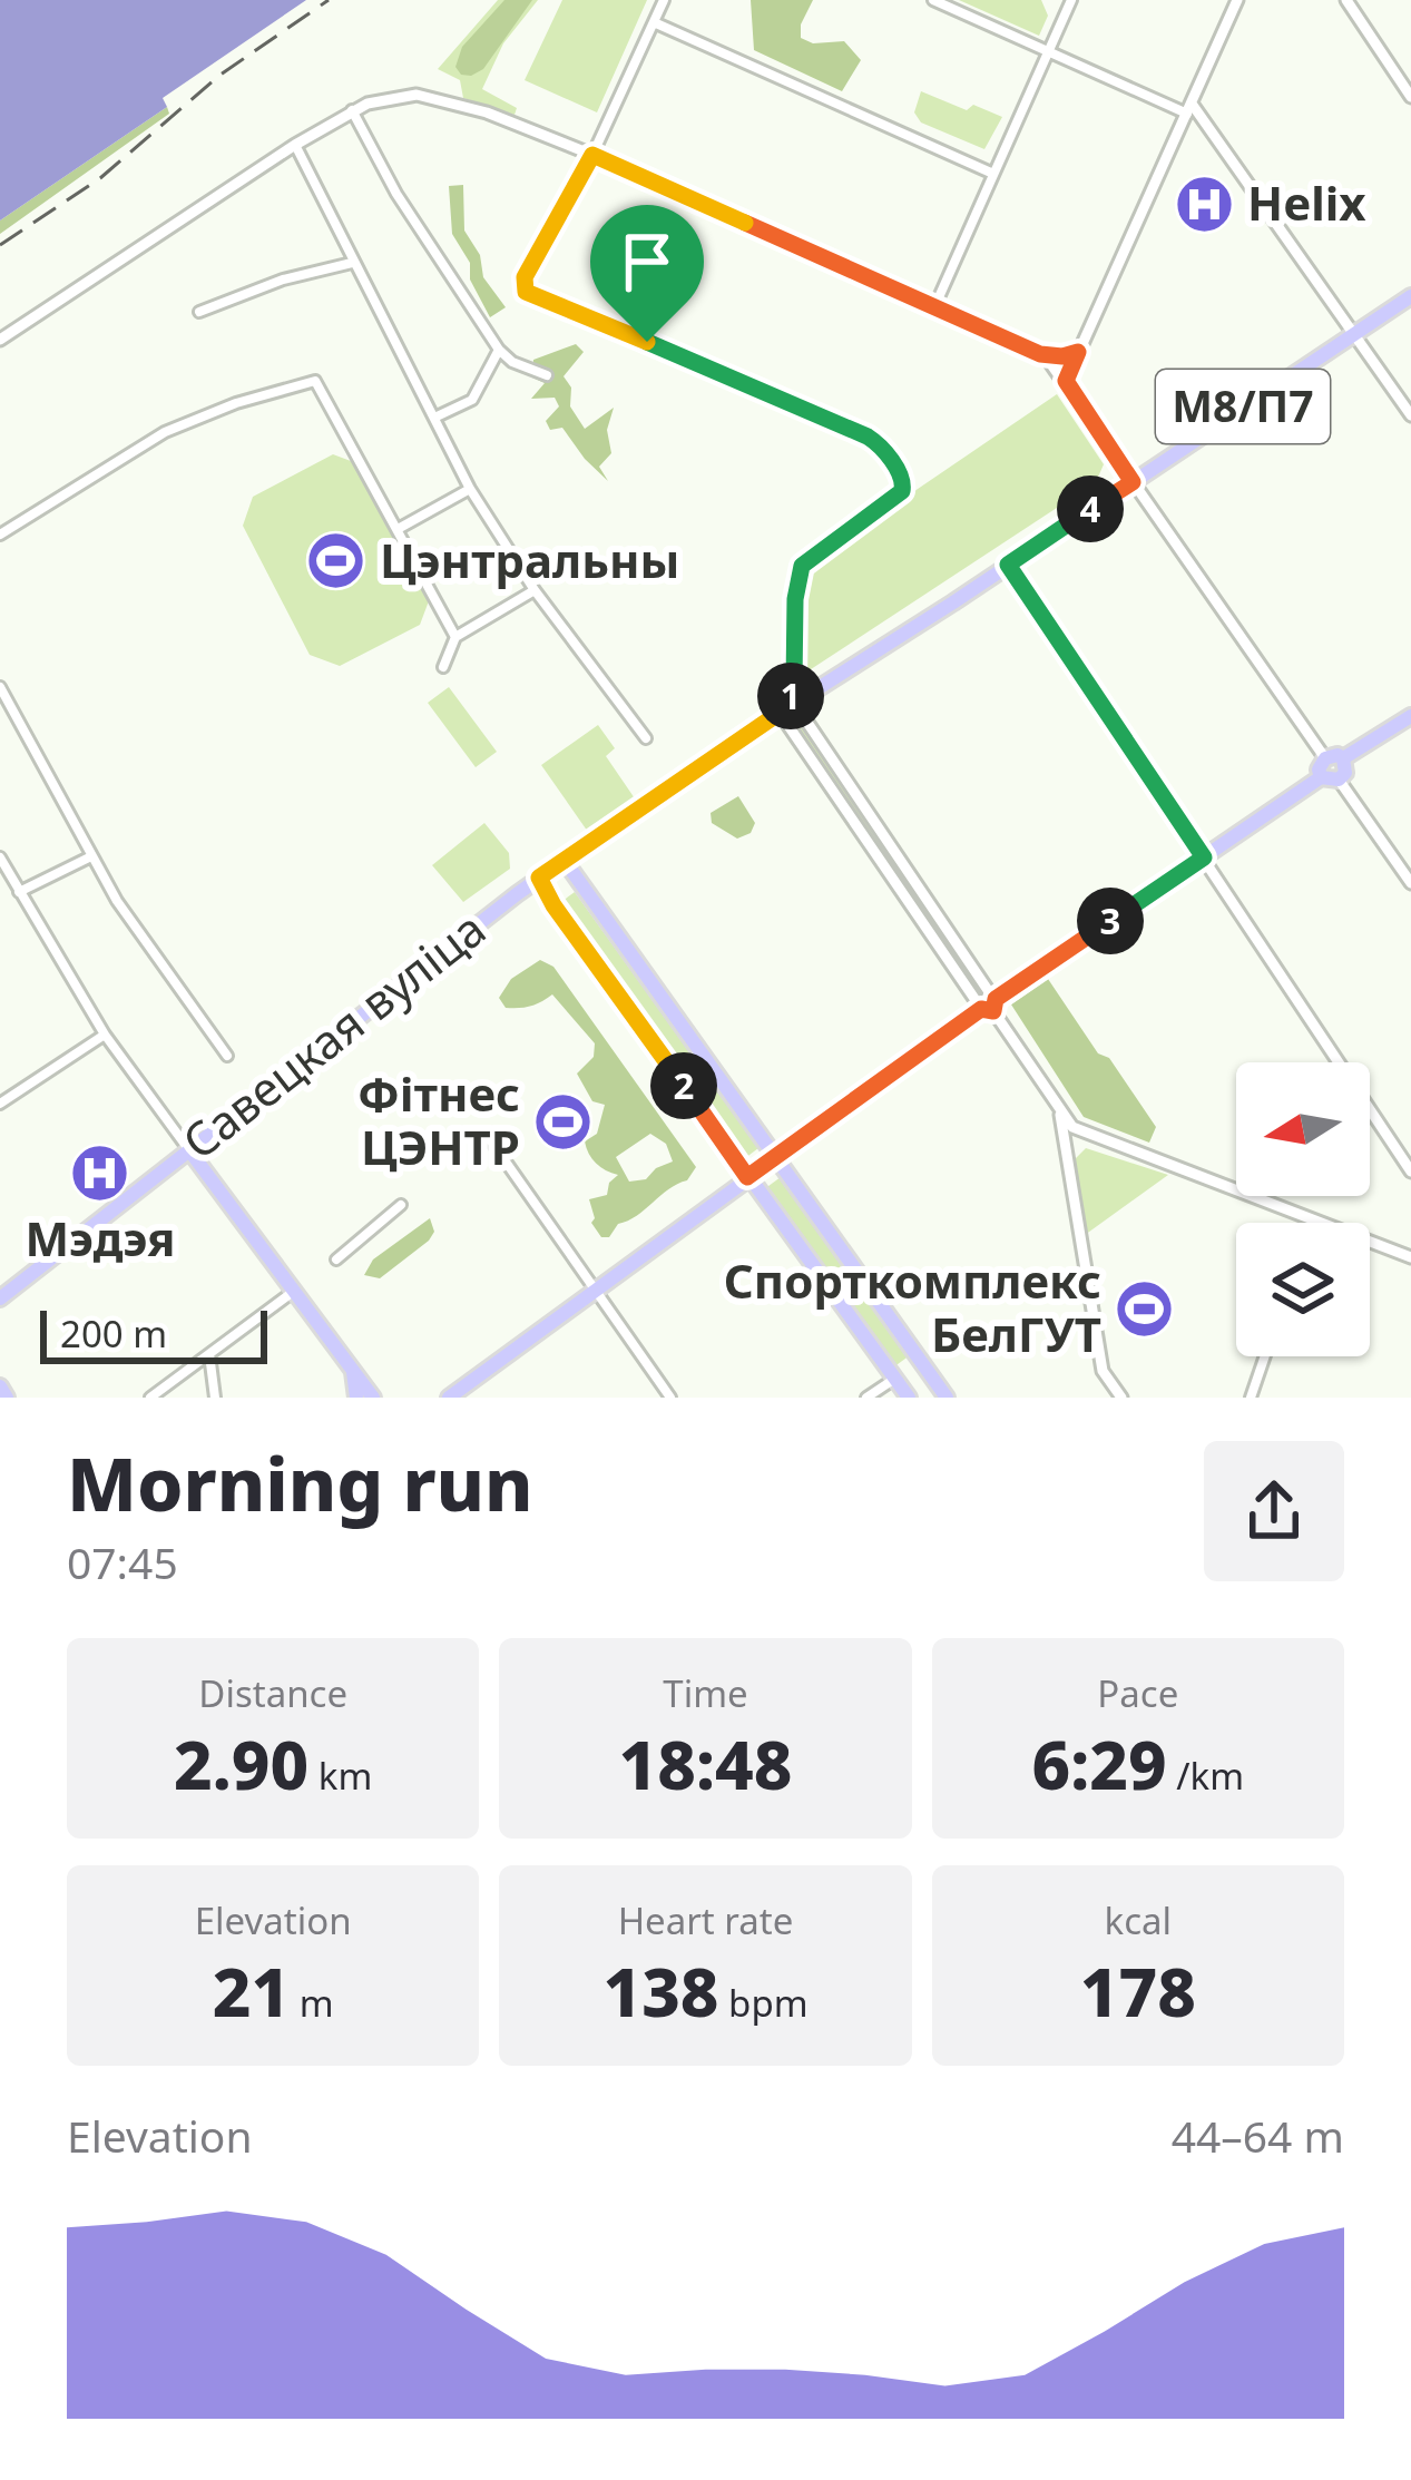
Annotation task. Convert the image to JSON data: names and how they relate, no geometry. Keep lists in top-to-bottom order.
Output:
{
  "streets": {
    "main road": ["М8/П7", "Савецкая вуліца"]
  },
  "places": {
    "hospital": ["Helix", "Мэдэя"],
    "sports": ["Цэнтральны", "Фітнес ЦЭНТР", "Спорткомплекс БелГУТ"]
  },
  "scale_bar": "200 m",
  "north": "left",
  "page": {
    "pins": [
      "4",
      "1",
      "3",
      "2"
    ],
    "scale": "200 m",
    "heading": ["Morning run", "07:45"],
    "stats": [
      ["Distance", "2.90 km"],
      ["Time", "18:48"],
      ["Pace", "6:29 /km"],
      ["Elevation", "21 m"],
      ["Heart rate", "138 bpm"],
      ["kcal", "178"]
    ],
    "chart": ["Elevation", "44–64 m"]
  }
}
